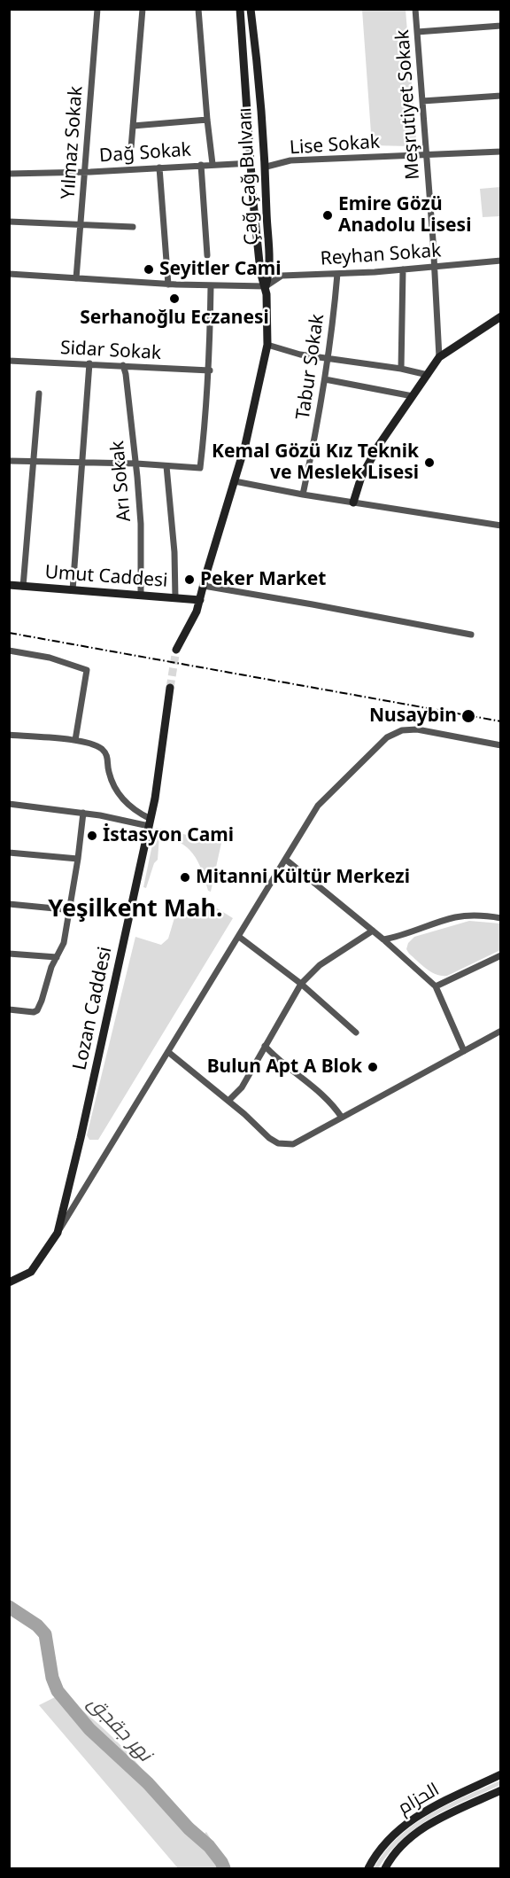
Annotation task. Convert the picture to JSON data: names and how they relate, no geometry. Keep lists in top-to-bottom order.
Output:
{
  "streets": {
    "main road": [
      "Çağ Çağ Bulvarı",
      "Umut Caddesi",
      "Lozan Caddesi",
      "الحزام"
    ],
    "street": [
      "Meşrutiyet Sokak",
      "Yılmaz Sokak",
      "Lise Sokak",
      "Dağ Sokak",
      "Reyhan Sokak",
      "Sidar Sokak",
      "Tabur Sokak",
      "Arı Sokak"
    ]
  },
  "crossings": [
    ["Meşrutiyet Sokak", "Lise Sokak"],
    ["Meşrutiyet Sokak", "Reyhan Sokak"],
    ["Yılmaz Sokak", "Dağ Sokak"],
    ["Lise Sokak", "Çağ Çağ Bulvarı"],
    ["Dağ Sokak", "Çağ Çağ Bulvarı"],
    ["Çağ Çağ Bulvarı", "Reyhan Sokak"],
    ["Reyhan Sokak", "Tabur Sokak"],
    ["Sidar Sokak", "Arı Sokak"],
    ["Arı Sokak", "Umut Caddesi"]
  ],
  "districts": ["Yeşilkent Mah."],
  "water": ["نهر جقجق"],
  "places": [
    "Emire Gözü Anadolu Lisesi",
    "Seyitler Cami",
    "Serhanoğlu Eczanesi",
    "Kemal Gözü Kız Teknik ve Meslek Lisesi",
    "Peker Market",
    "Nusaybin",
    "İstasyon Cami",
    "Mitanni Kültür Merkezi",
    "Bulun Apt A Blok"
  ]
}
